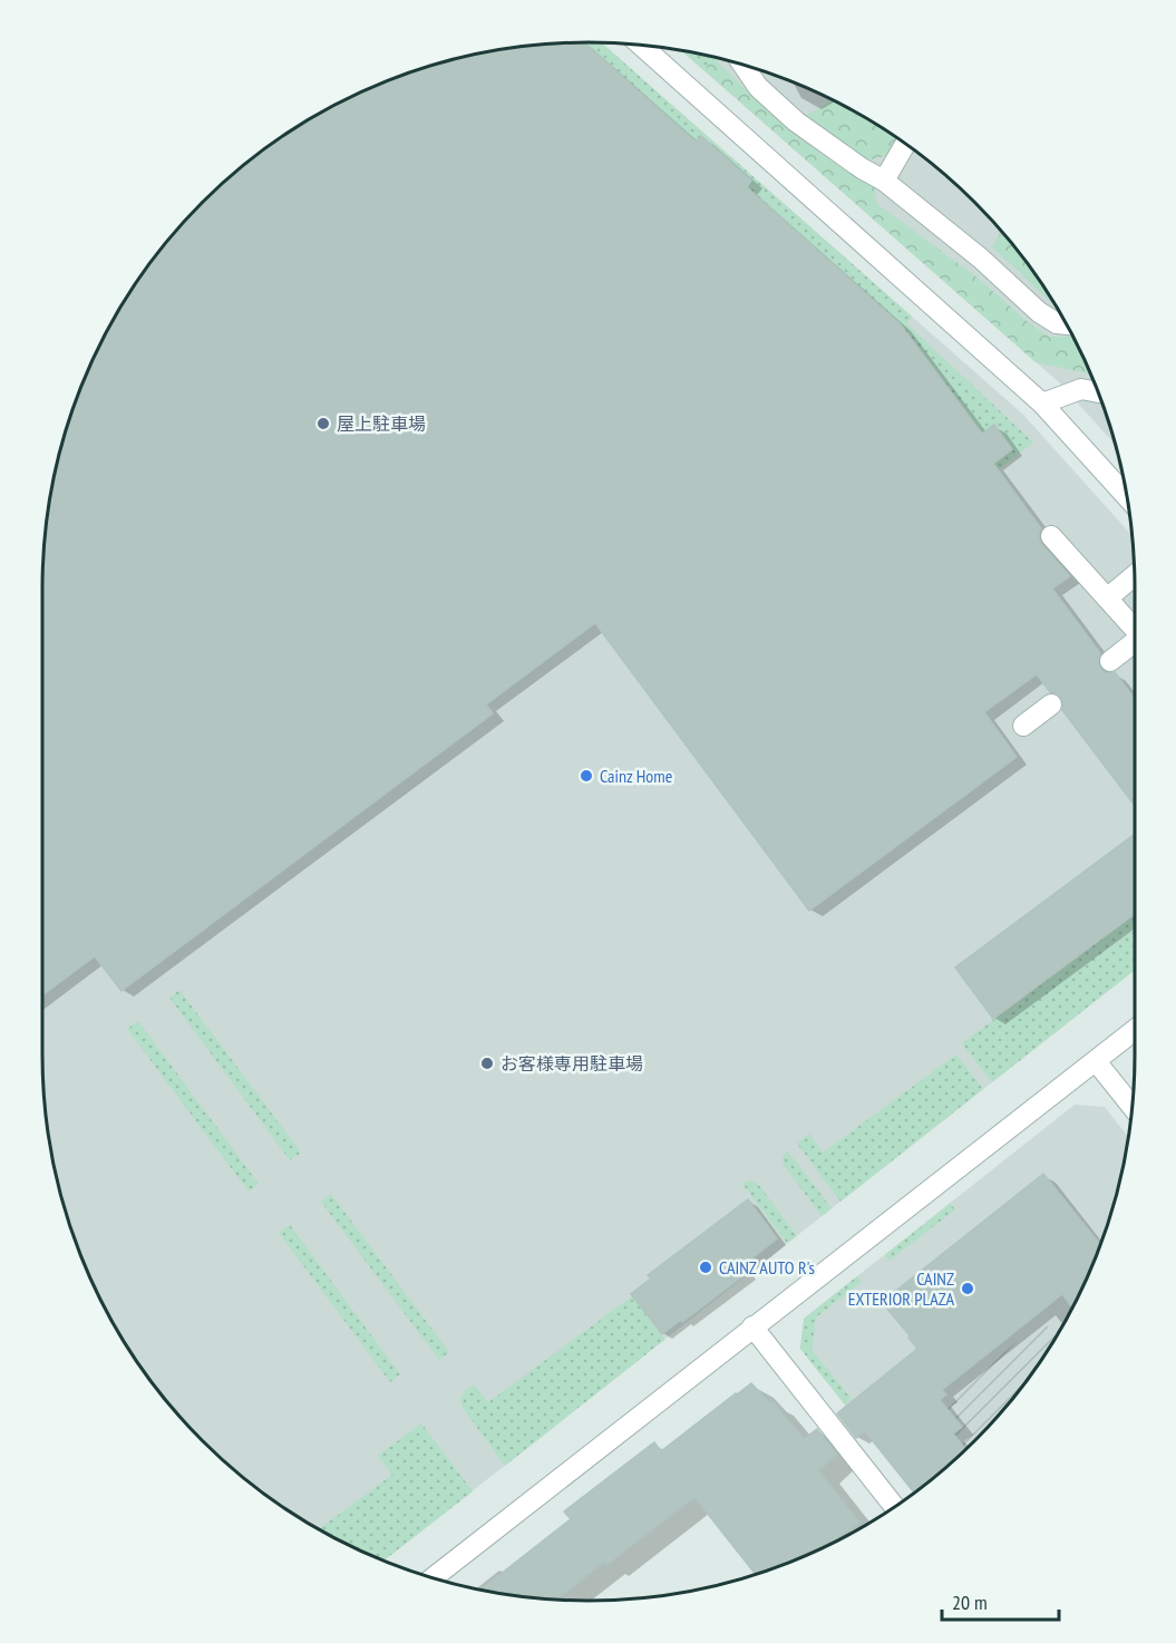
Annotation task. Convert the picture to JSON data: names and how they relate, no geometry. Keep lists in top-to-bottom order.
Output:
{
  "places": [
    "屋上駐車場",
    "Cainz Home",
    "お客様専用駐車場",
    "CAINZ AUTO R's",
    "CAINZ EXTERIOR PLAZA"
  ],
  "scale_bar": "20 m"
}
